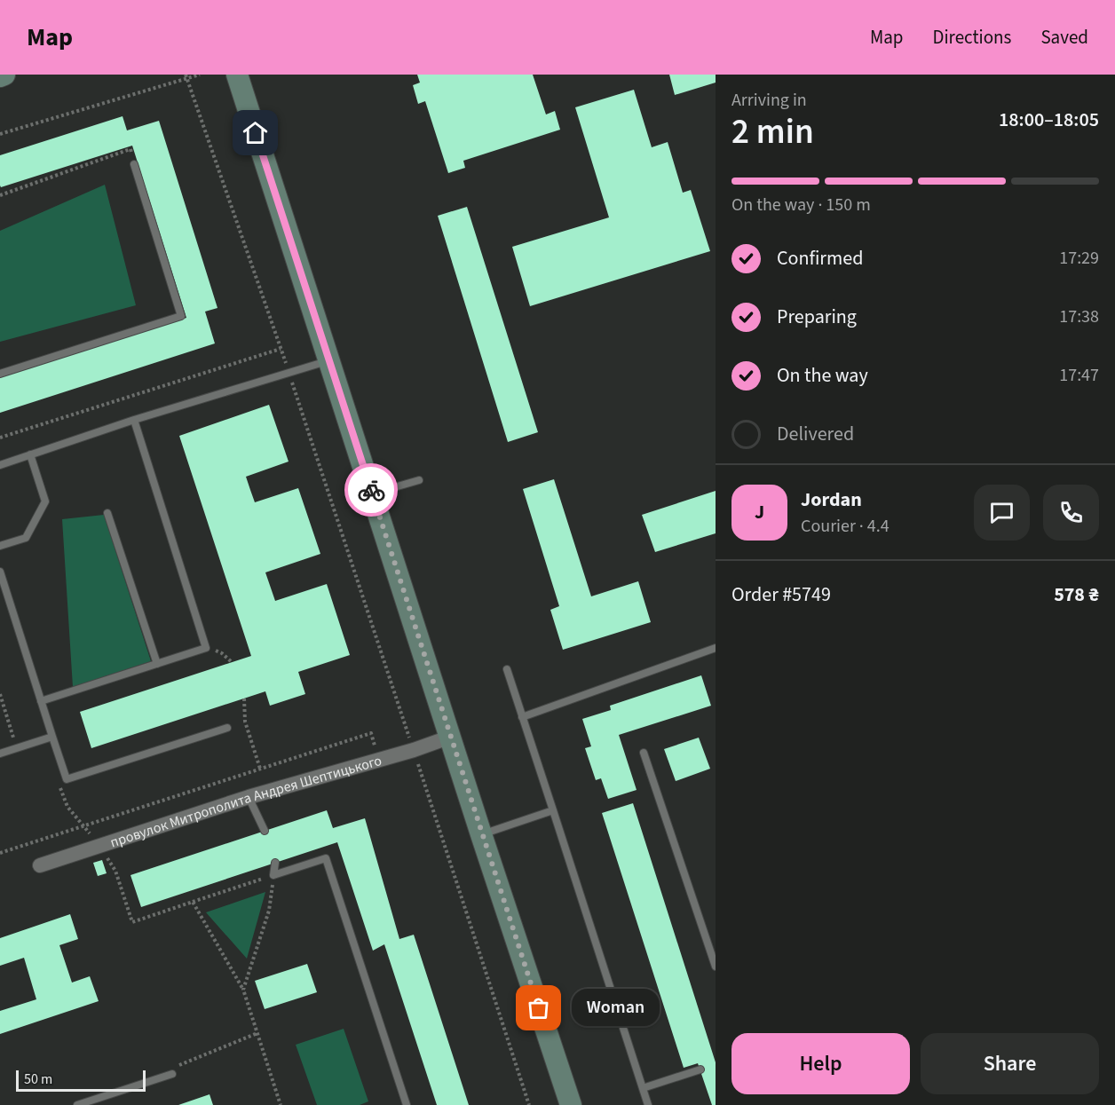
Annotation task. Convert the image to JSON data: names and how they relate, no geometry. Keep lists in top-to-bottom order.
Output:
{
  "streets": {
    "street": ["провулок Митрополита Андрея Шептицького"]
  },
  "places": ["Woman"],
  "scale_bar": "50 m",
  "page": {
    "header": "Map",
    "nav": ["Map", "Directions", "Saved"],
    "heading": ["2 min", "Arriving in", "18:00–18:05"],
    "panel": [
      "Jordan",
      "Courier · 4.4",
      "Order #5749",
      "578 ₴"
    ],
    "bar": "On the way · 150 m",
    "list": [
      ["Confirmed", "17:29"],
      ["Preparing", "17:38"],
      ["On the way", "17:47"],
      "Delivered"
    ],
    "round": "J",
    "bubble": "Woman",
    "buttons": ["Help", "Share"],
    "scale": "50 m"
  }
}
